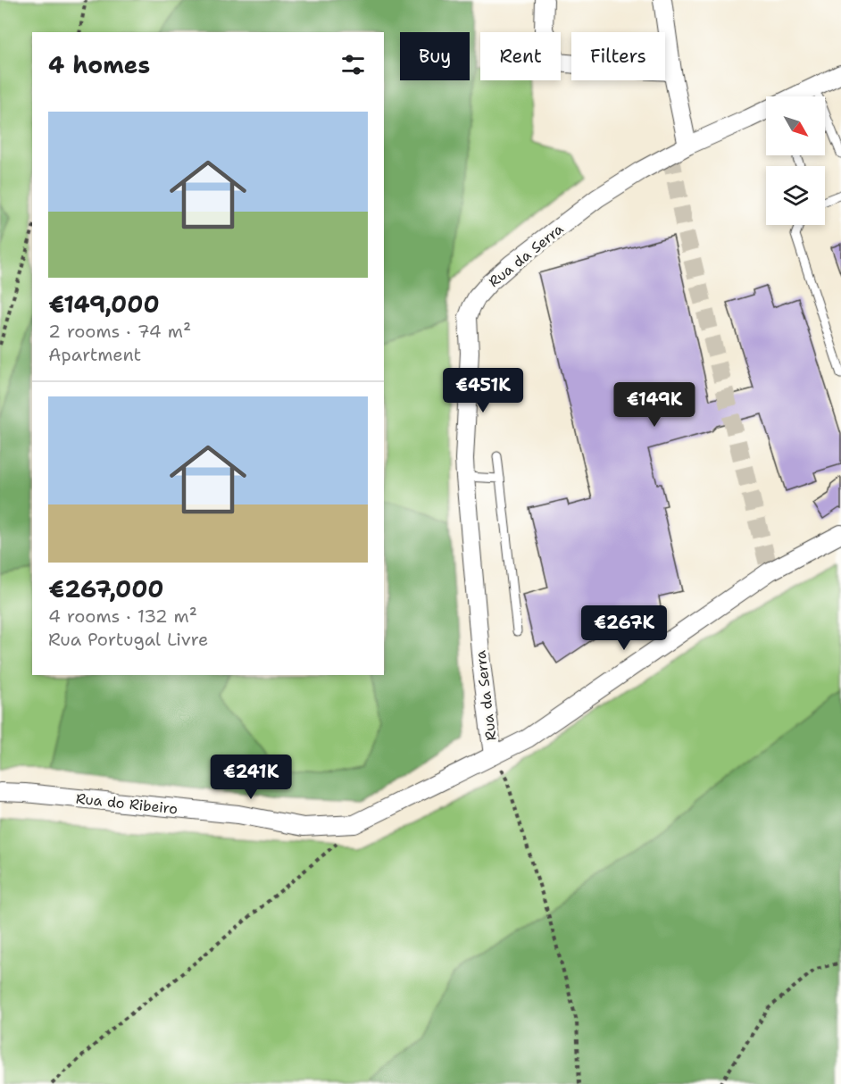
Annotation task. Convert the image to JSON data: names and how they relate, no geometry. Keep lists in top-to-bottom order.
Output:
{
  "streets": {
    "street": ["Rua da Serra", "Rua do Ribeiro"]
  },
  "crossings": [
    ["Rua da Serra", "Rua do Ribeiro"]
  ],
  "north": "bottom right",
  "page": {
    "chip": ["Buy", "Rent", "Filters"],
    "heading": "4 homes",
    "list": [
      {
        "name": "€149,000",
        "note": "2 rooms · 74 m² · Apartment"
      },
      {
        "name": "€267,000",
        "note": "4 rooms · 132 m² · Rua Portugal Livre"
      }
    ],
    "price": [
      "€451K",
      "€149K",
      "€267K",
      "€241K"
    ]
  }
}
